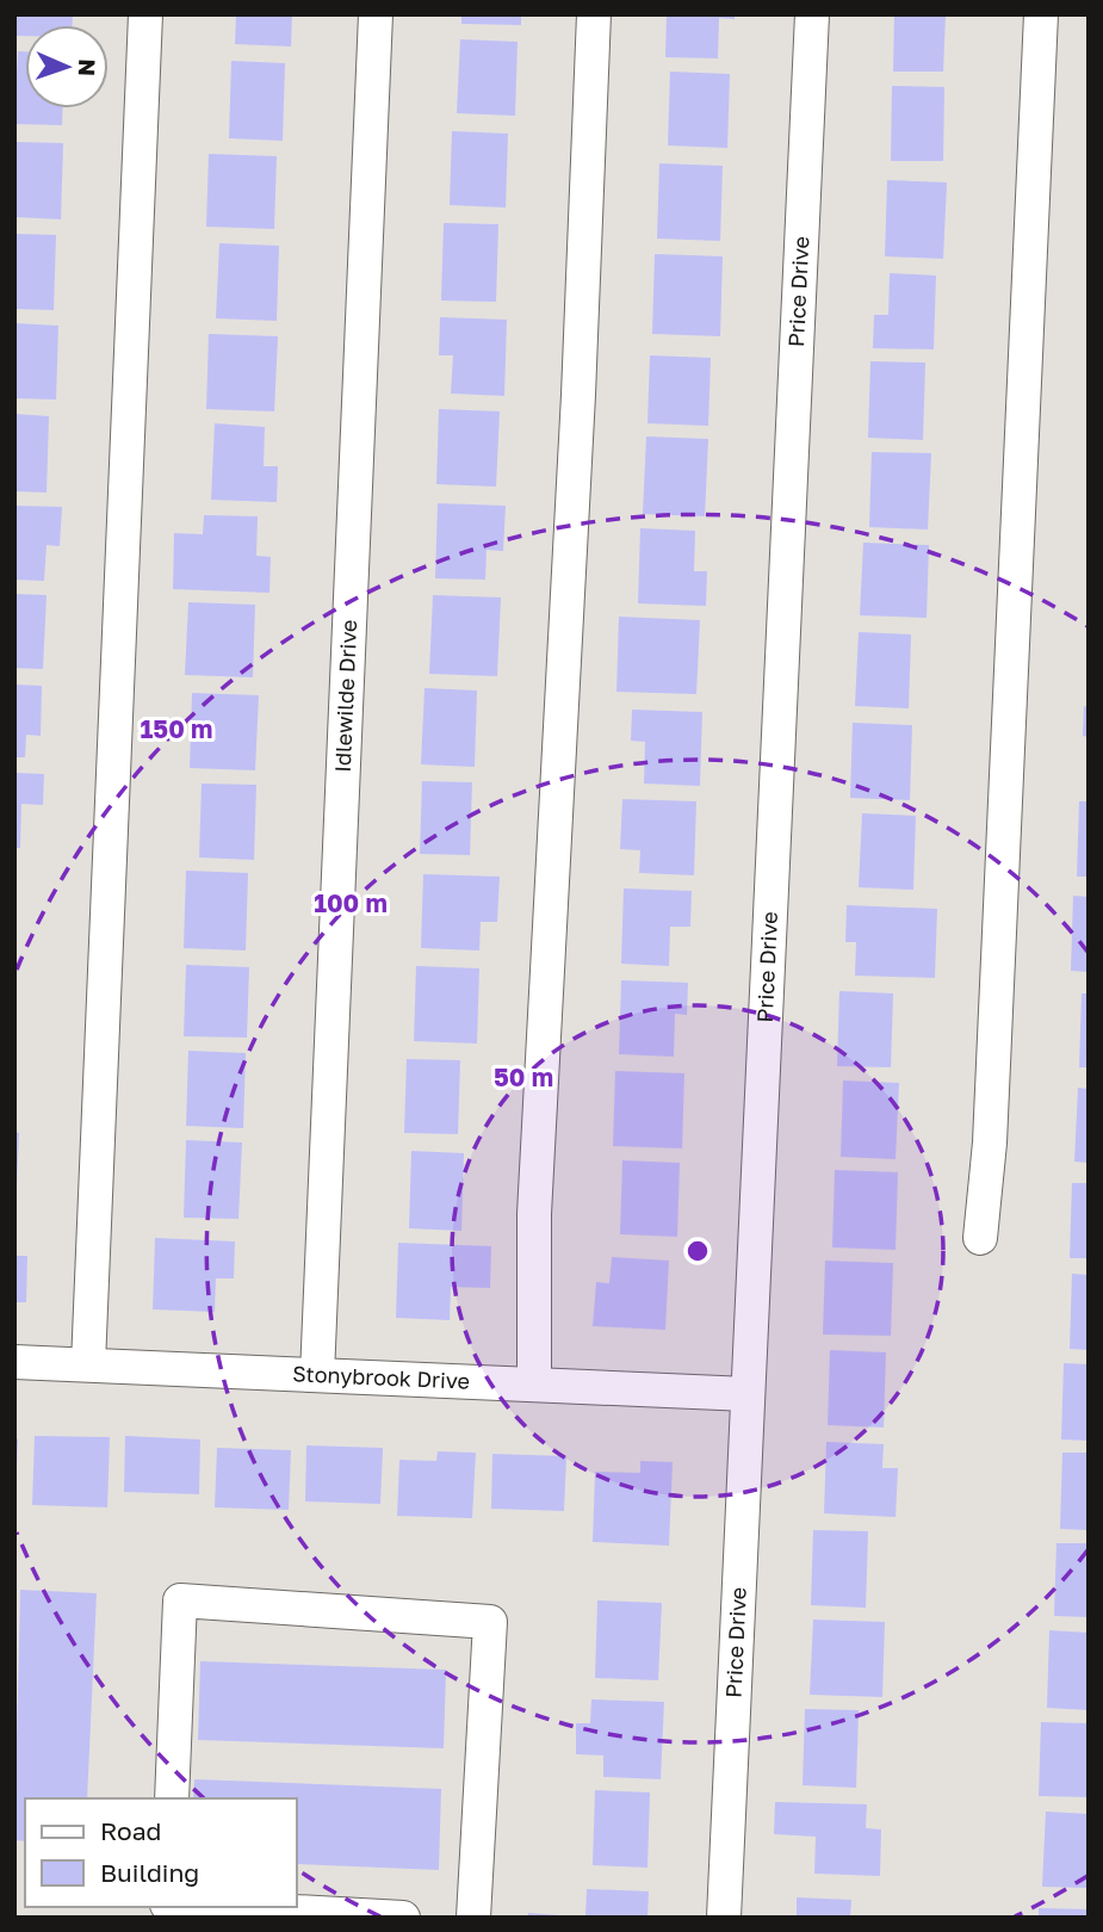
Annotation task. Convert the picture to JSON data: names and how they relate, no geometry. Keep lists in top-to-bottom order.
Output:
{
  "streets": {
    "street": ["Price Drive", "Idlewilde Drive", "Stonybrook Drive"]
  },
  "crossings": [
    ["Price Drive", "Stonybrook Drive"],
    ["Idlewilde Drive", "Stonybrook Drive"]
  ],
  "legend": ["Road", "Building"],
  "north": "right",
  "rings": ["150 m", "100 m", "50 m"]
}
